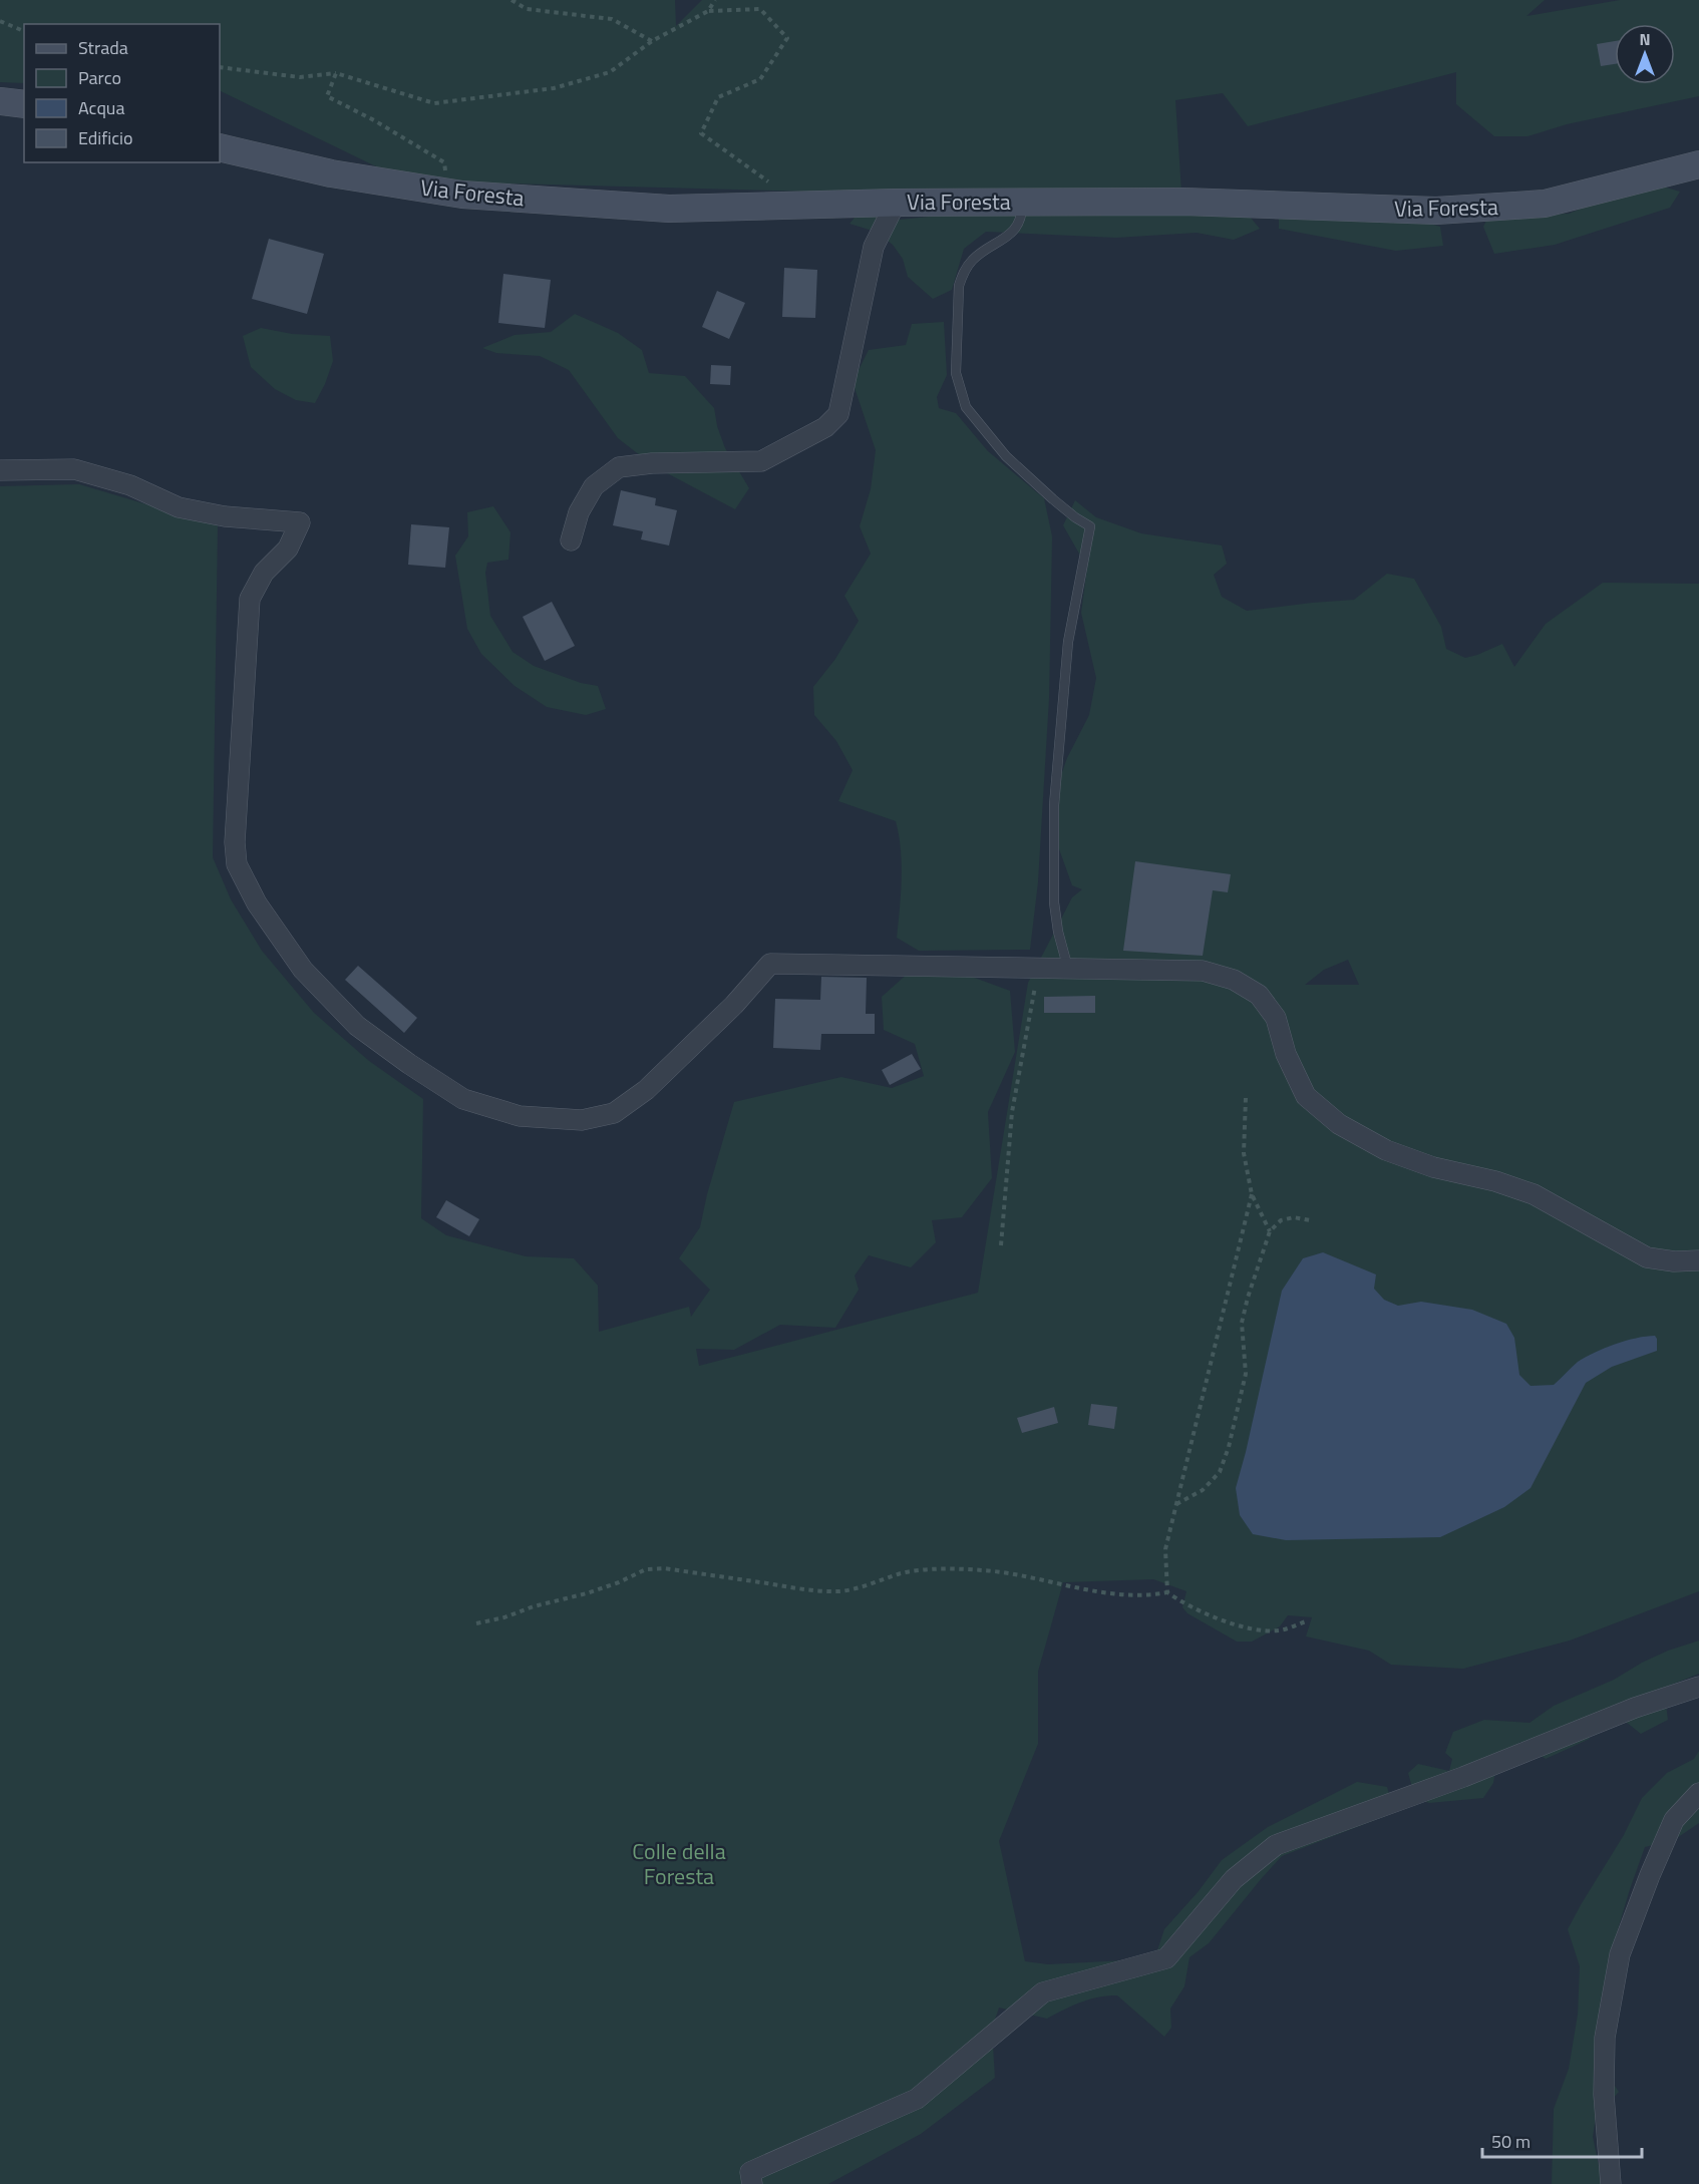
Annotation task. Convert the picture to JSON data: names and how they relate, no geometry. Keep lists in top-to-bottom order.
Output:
{
  "streets": {
    "main road": ["Via Foresta"]
  },
  "parks": ["Colle della Foresta"],
  "legend": [
    "Strada",
    "Parco",
    "Acqua",
    "Edificio"
  ],
  "scale_bar": "50 m",
  "north": "top"
}
